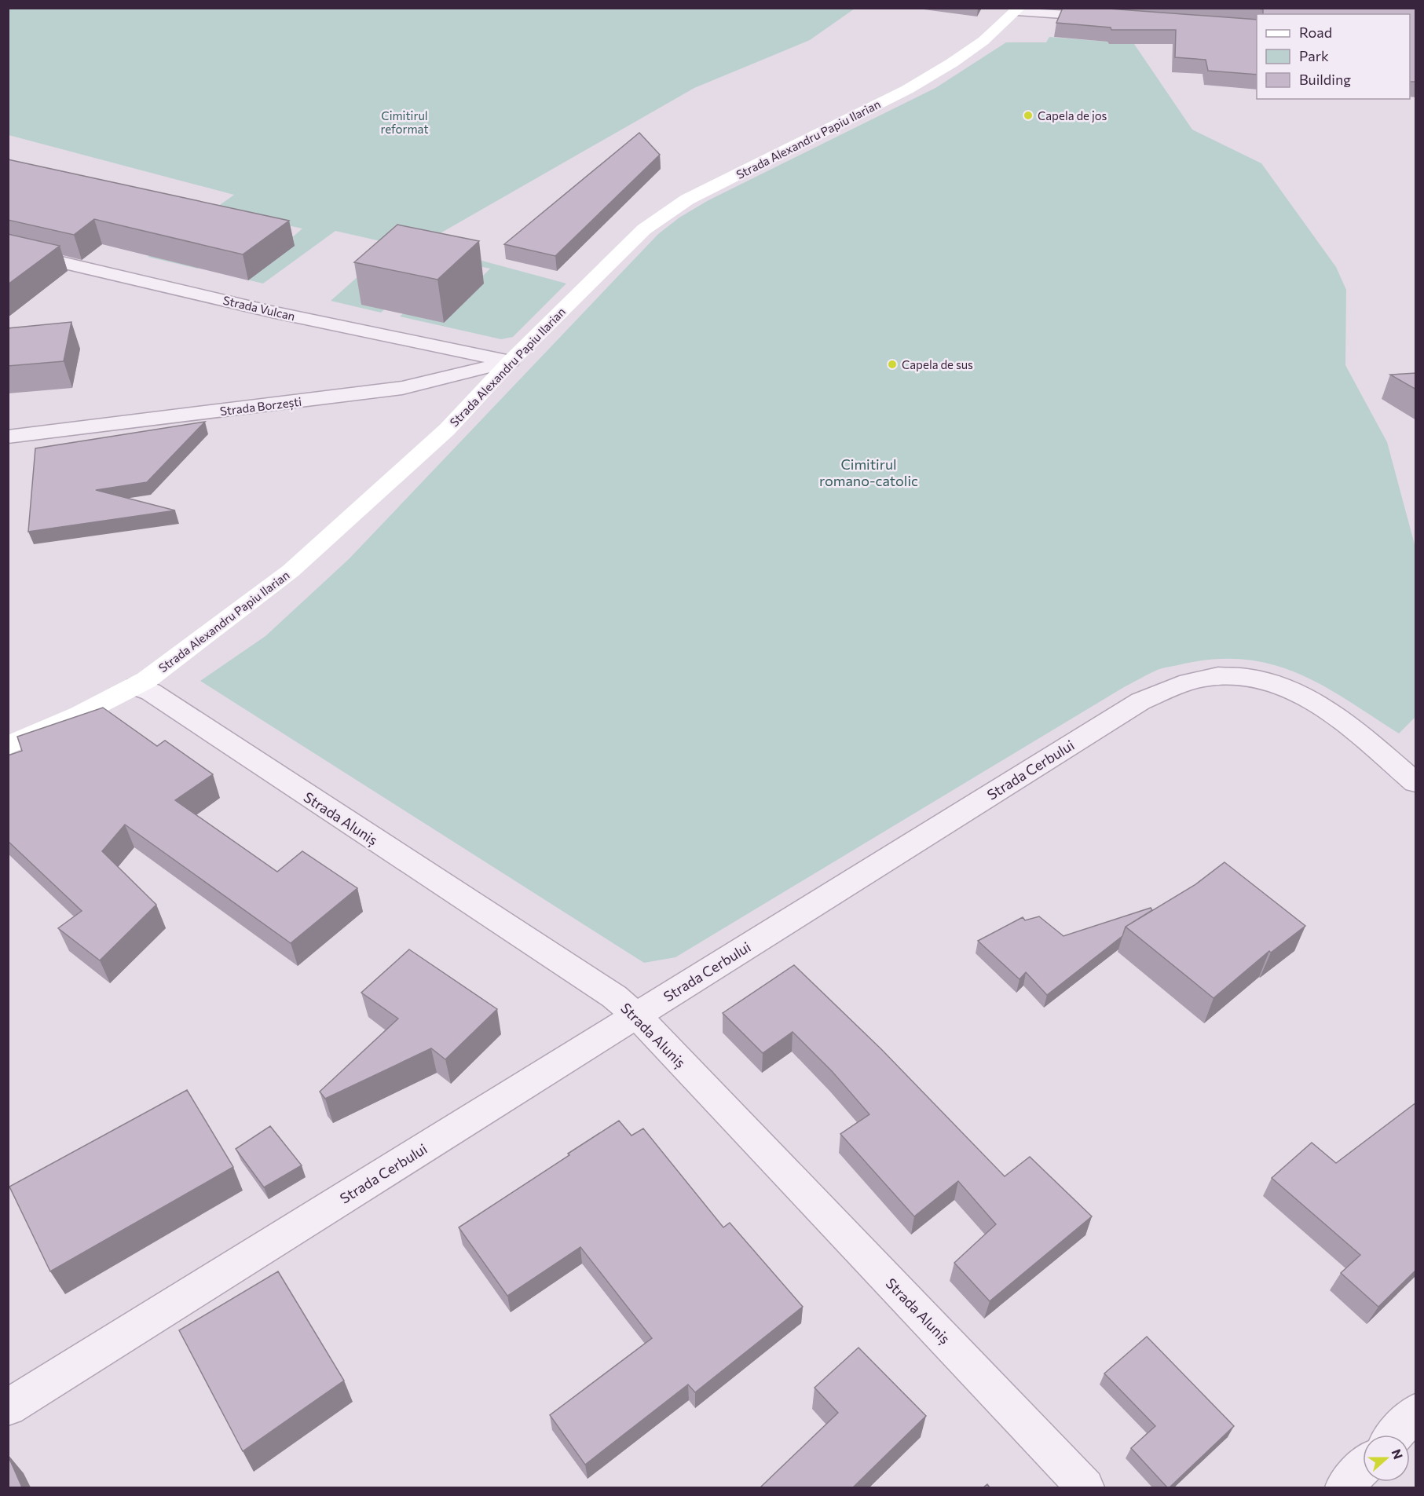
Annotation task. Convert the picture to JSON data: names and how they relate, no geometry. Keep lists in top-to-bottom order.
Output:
{
  "streets": {
    "street": [
      "Strada Alexandru Papiu Ilarian",
      "Strada Vulcan",
      "Strada Borzești",
      "Strada Cerbului",
      "Strada Aluniș"
    ]
  },
  "crossings": [
    ["Strada Alexandru Papiu Ilarian", "Strada Vulcan"],
    ["Strada Alexandru Papiu Ilarian", "Strada Borzești"],
    ["Strada Alexandru Papiu Ilarian", "Strada Aluniș"],
    ["Strada Vulcan", "Strada Borzești"],
    ["Strada Cerbului", "Strada Aluniș"]
  ],
  "parks": ["Cimitirul reformat", "Cimitirul romano-catolic"],
  "places": ["Capela de jos", "Capela de sus"],
  "legend": ["Road", "Park", "Building"],
  "north": "right"
}
